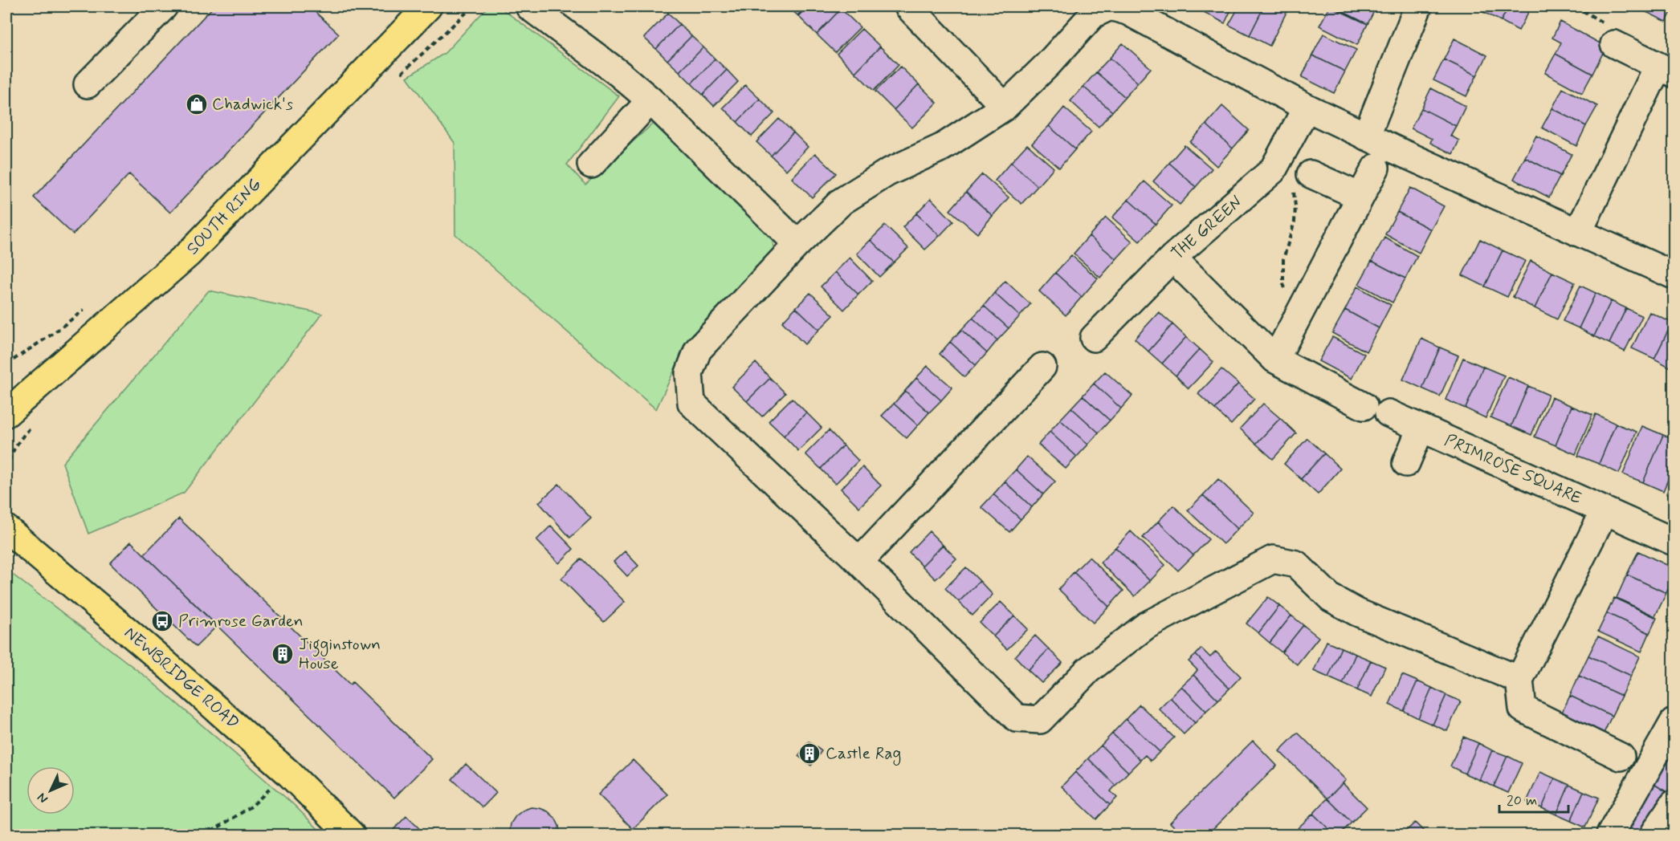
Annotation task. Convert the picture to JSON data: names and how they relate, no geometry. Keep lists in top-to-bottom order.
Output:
{
  "streets": {
    "main road": ["SOUTH RING", "NEWBRIDGE ROAD"],
    "street": ["THE GREEN", "PRIMROSE SQUARE"]
  },
  "places": {
    "shop": ["Chadwick's"],
    "bus stop": ["Primrose Garden"],
    "building": ["Jigginstown House", "Castle Rag"]
  },
  "scale_bar": "20 m",
  "north": "bottom left"
}
